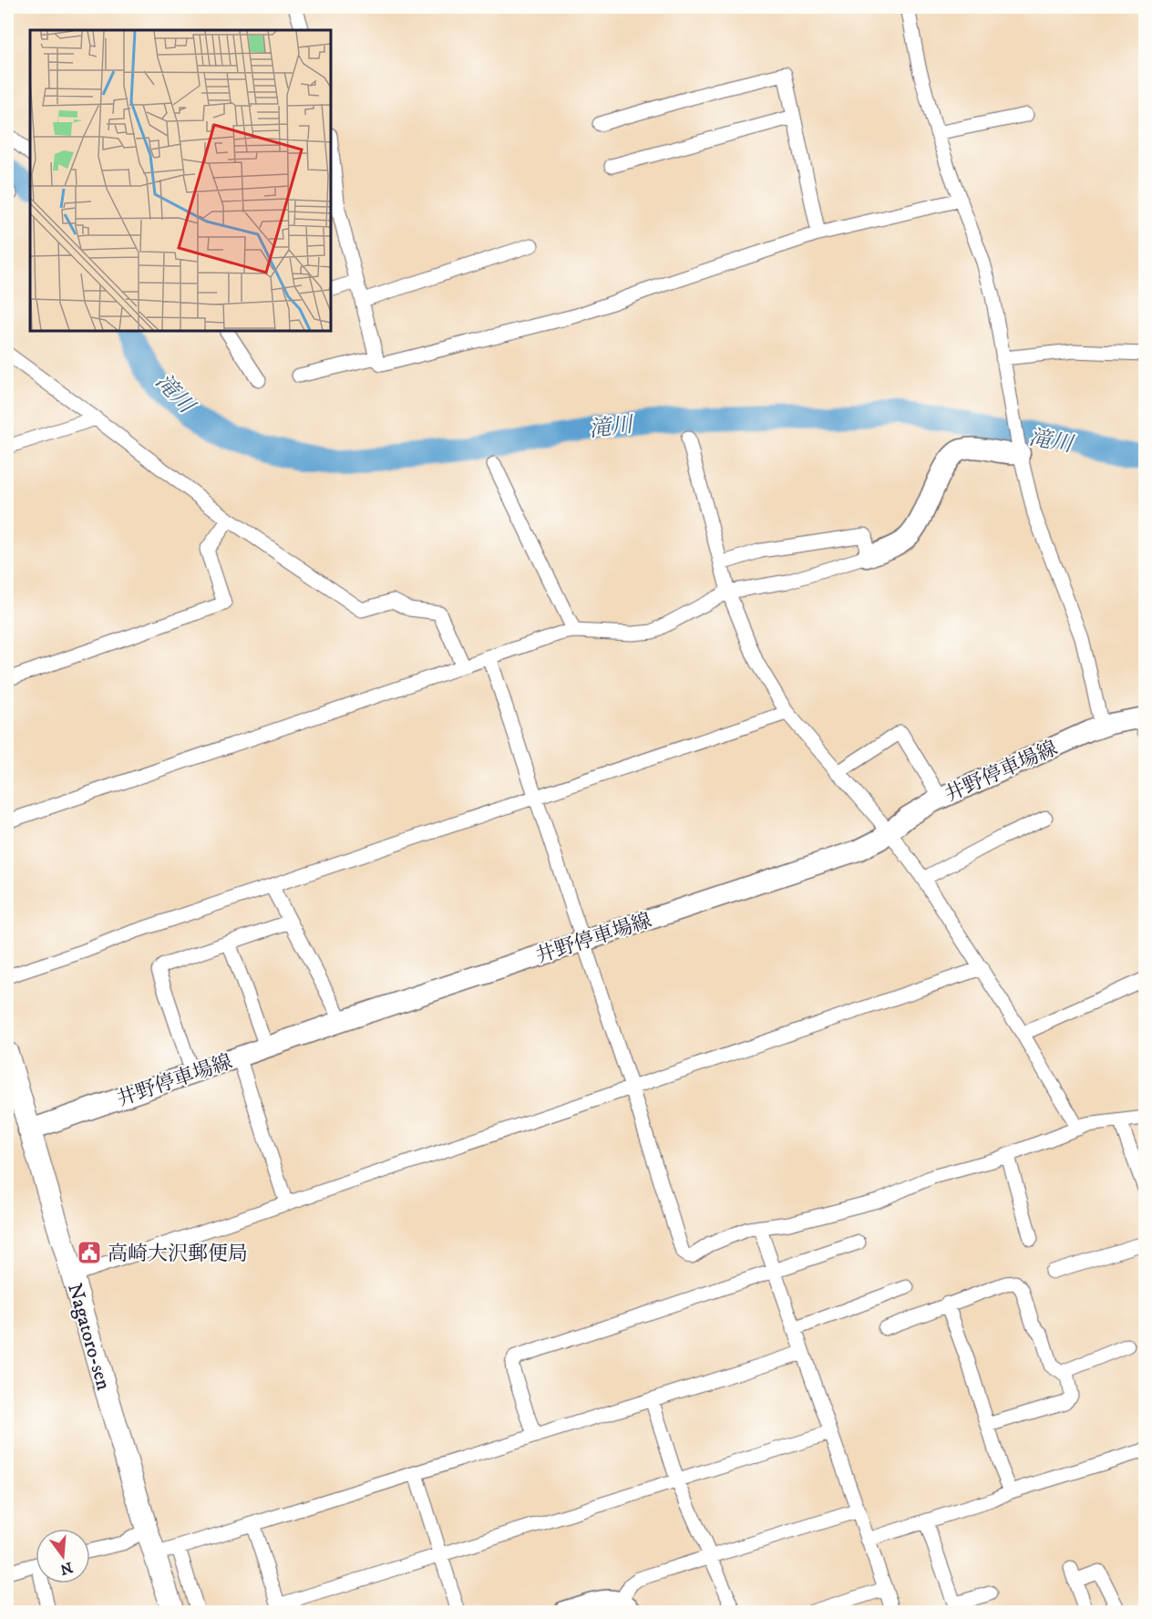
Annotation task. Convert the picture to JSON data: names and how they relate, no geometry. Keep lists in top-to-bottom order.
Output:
{
  "streets": {
    "main road": ["井野停車場線", "Nagatoro-sen"]
  },
  "crossings": [
    ["井野停車場線", "Nagatoro-sen"]
  ],
  "water": ["滝川"],
  "places": {
    "public building": ["高崎大沢郵便局"]
  },
  "north": "bottom"
}
